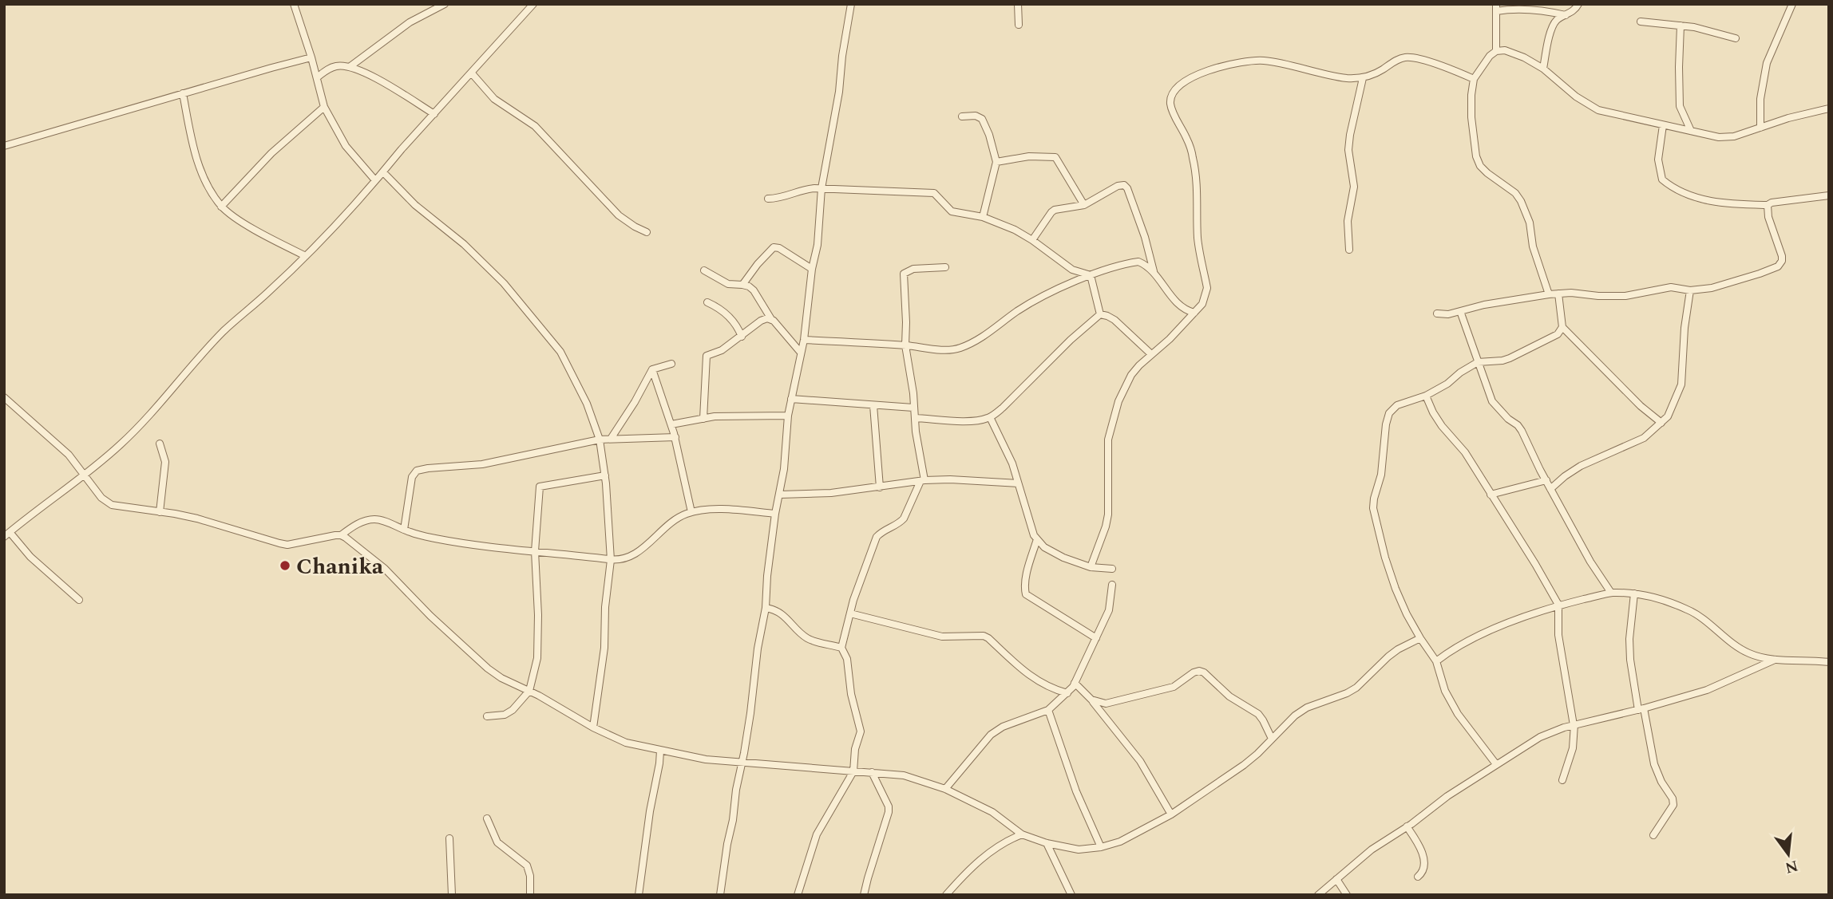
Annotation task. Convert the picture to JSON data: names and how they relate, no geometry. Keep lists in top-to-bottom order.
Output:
{
  "places": ["Chanika"],
  "north": "bottom"
}
